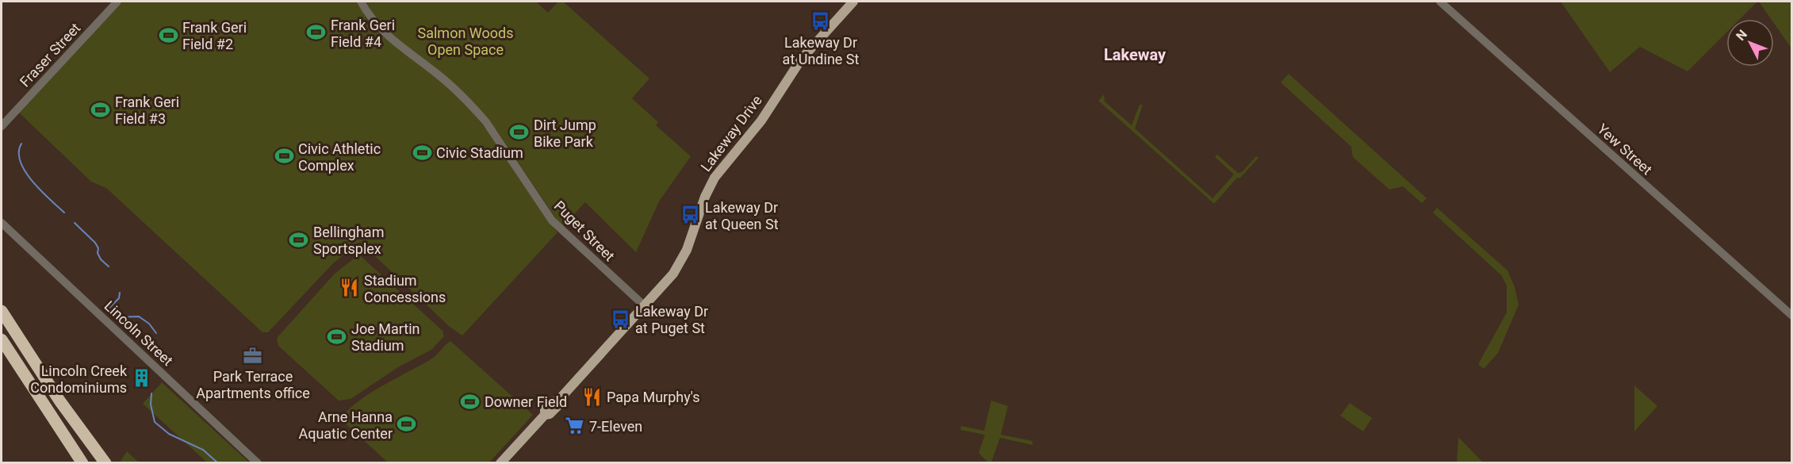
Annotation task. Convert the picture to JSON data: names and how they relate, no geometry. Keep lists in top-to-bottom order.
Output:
{
  "streets": {
    "main road": ["Lakeway Drive"],
    "street": [
      "Fraser Street",
      "Yew Street",
      "Puget Street",
      "Lincoln Street"
    ]
  },
  "crossings": [
    ["Lakeway Drive", "Puget Street"]
  ],
  "districts": ["Lakeway"],
  "parks": ["Salmon Woods Open Space"],
  "places": {
    "bus stop": ["Lakeway Dr at Undine St", "Lakeway Dr at Queen St", "Lakeway Dr at Puget St"],
    "sports": [
      "Frank Geri Field #4",
      "Frank Geri Field #2",
      "Frank Geri Field #3",
      "Dirt Jump Bike Park",
      "Civic Stadium",
      "Civic Athletic Complex",
      "Bellingham Sportsplex",
      "Joe Martin Stadium",
      "Downer Field",
      "Arne Hanna Aquatic Center"
    ],
    "restaurant": ["Stadium Concessions", "Papa Murphy's"],
    "office": ["Park Terrace Apartments office"],
    "building": ["Lincoln Creek Condominiums"],
    "supermarket": ["7-Eleven"]
  },
  "north": "top left"
}
